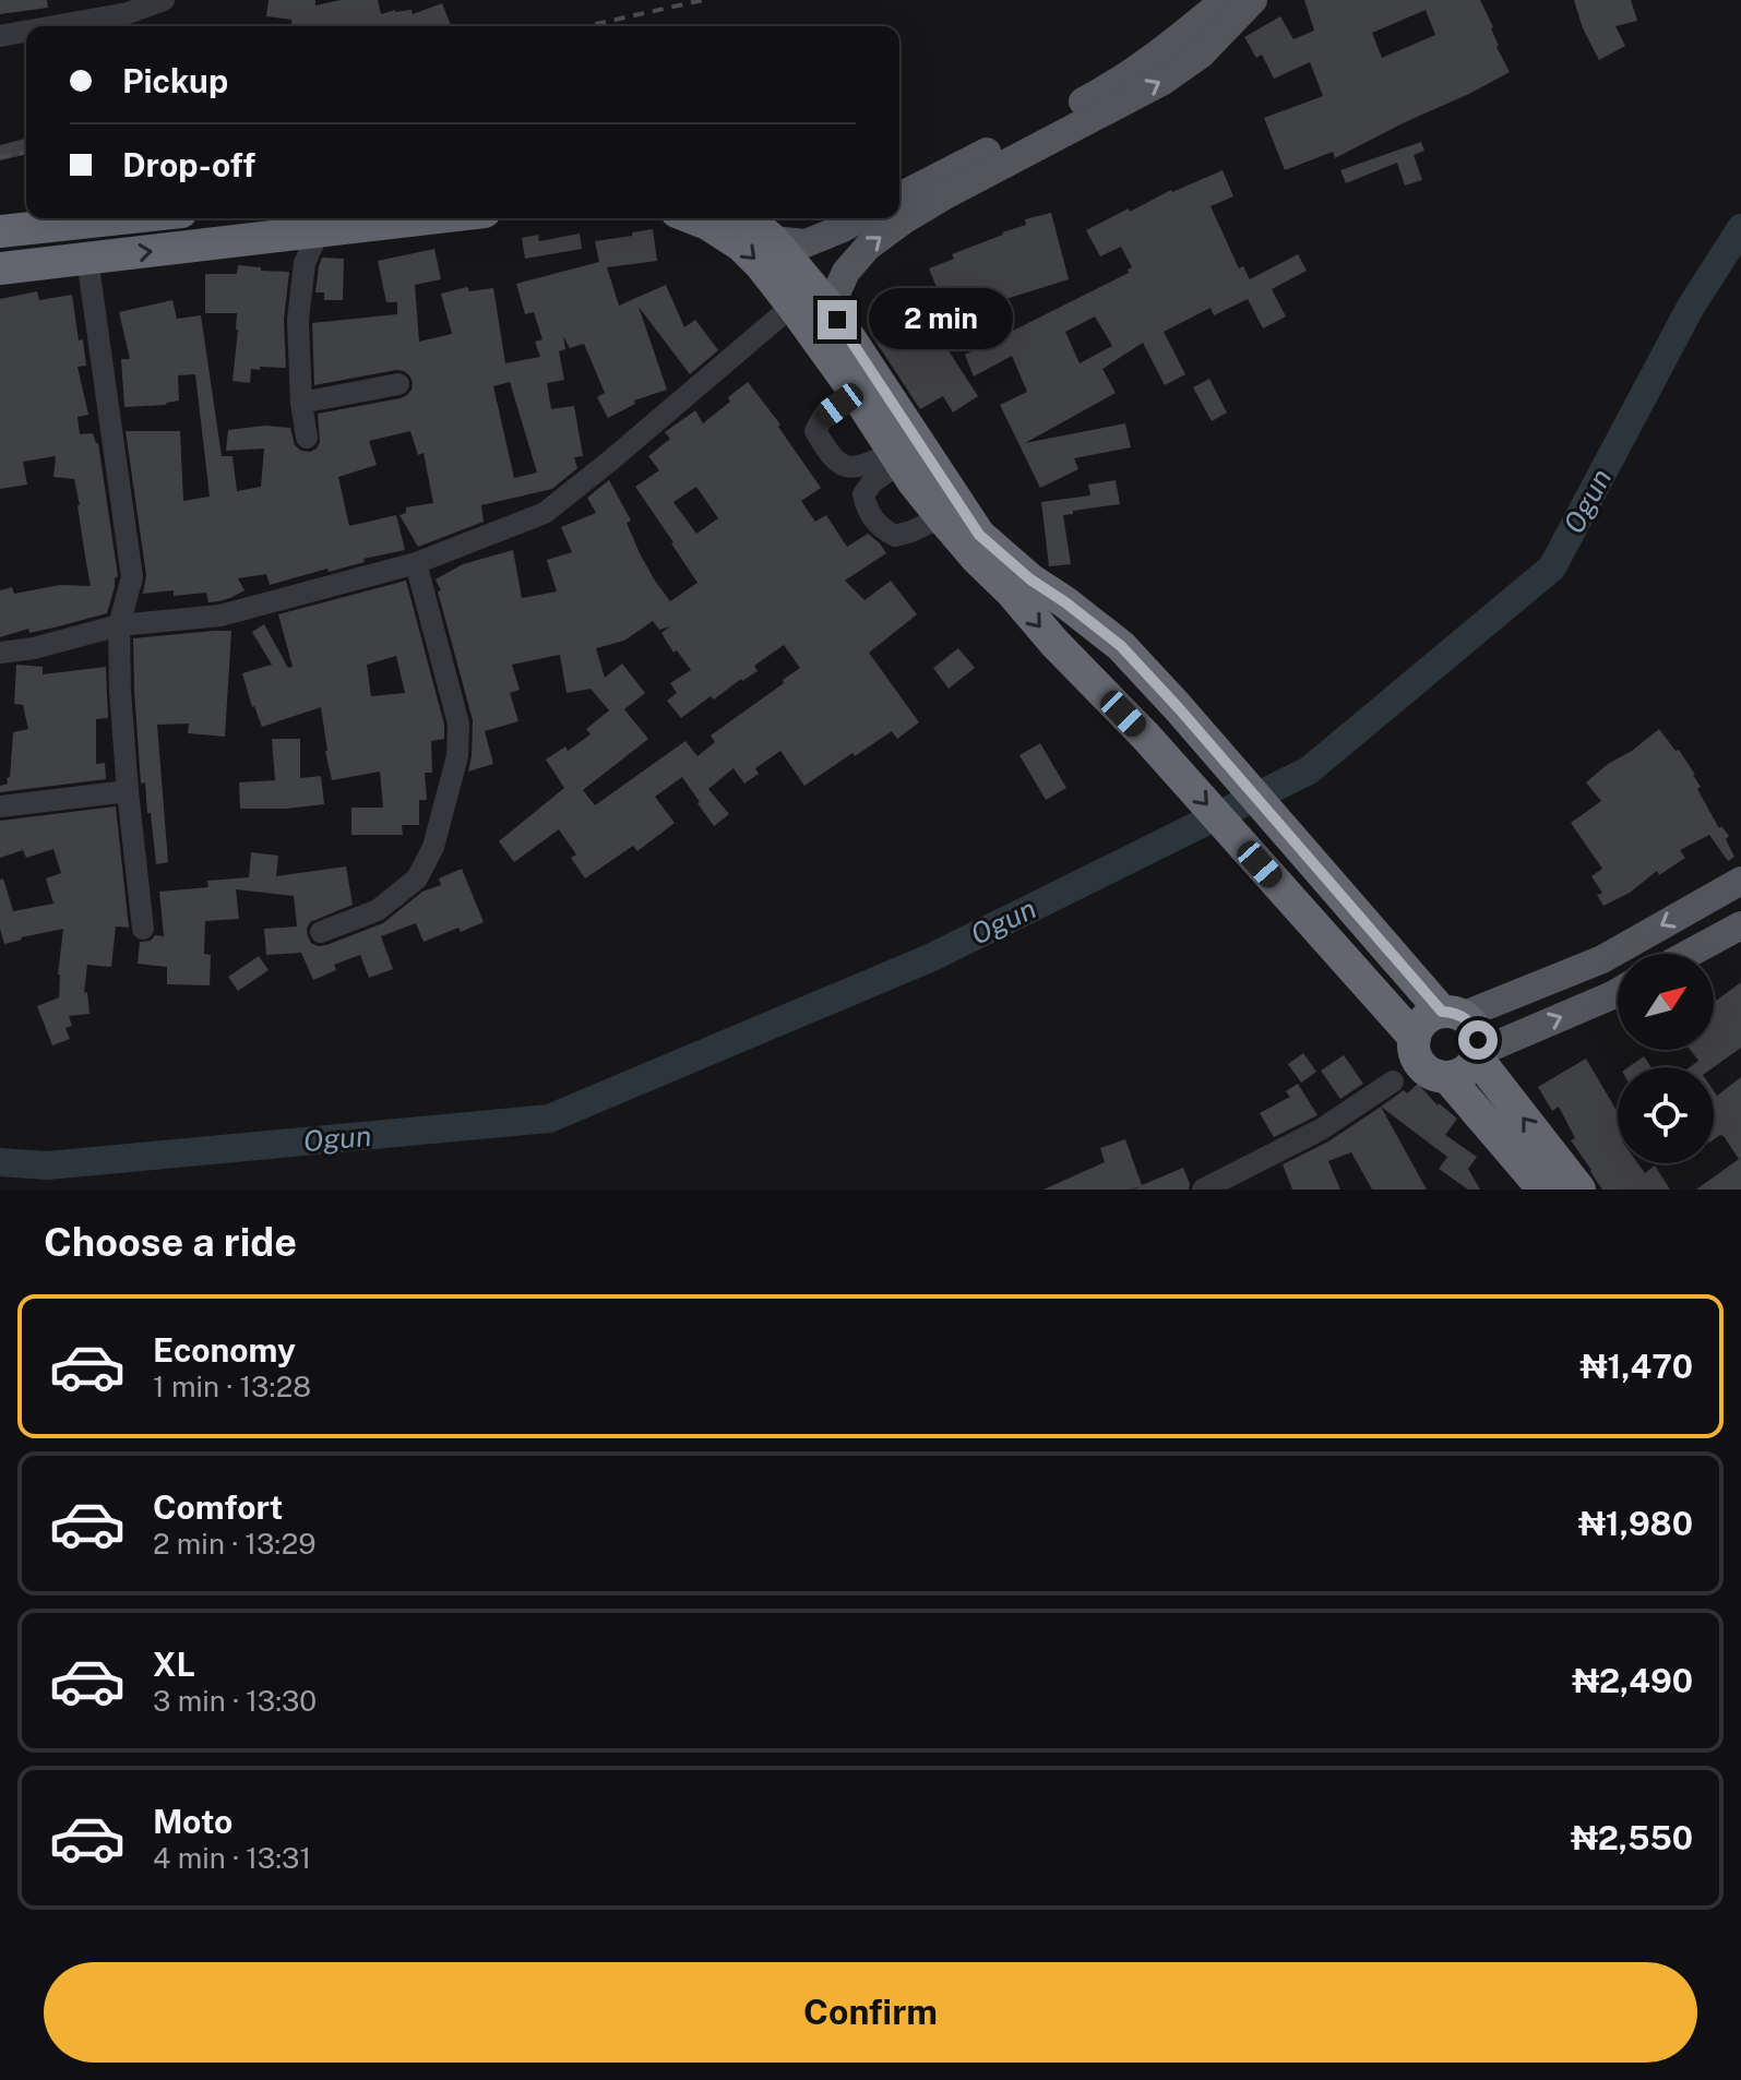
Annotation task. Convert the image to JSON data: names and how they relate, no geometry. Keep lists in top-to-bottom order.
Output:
{
  "water": ["Ogun"],
  "north": "top right",
  "page": {
    "banner": ["Pickup", "Drop-off"],
    "bubble": "2 min",
    "heading": "Choose a ride",
    "list": [
      {
        "name": "Economy",
        "note": "1 min · 13:28",
        "value": "₦1,470"
      },
      {
        "name": "Comfort",
        "note": "2 min · 13:29",
        "value": "₦1,980"
      },
      {
        "name": "XL",
        "note": "3 min · 13:30",
        "value": "₦2,490"
      },
      {
        "name": "Moto",
        "note": "4 min · 13:31",
        "value": "₦2,550"
      }
    ],
    "buttons": "Confirm"
  }
}
